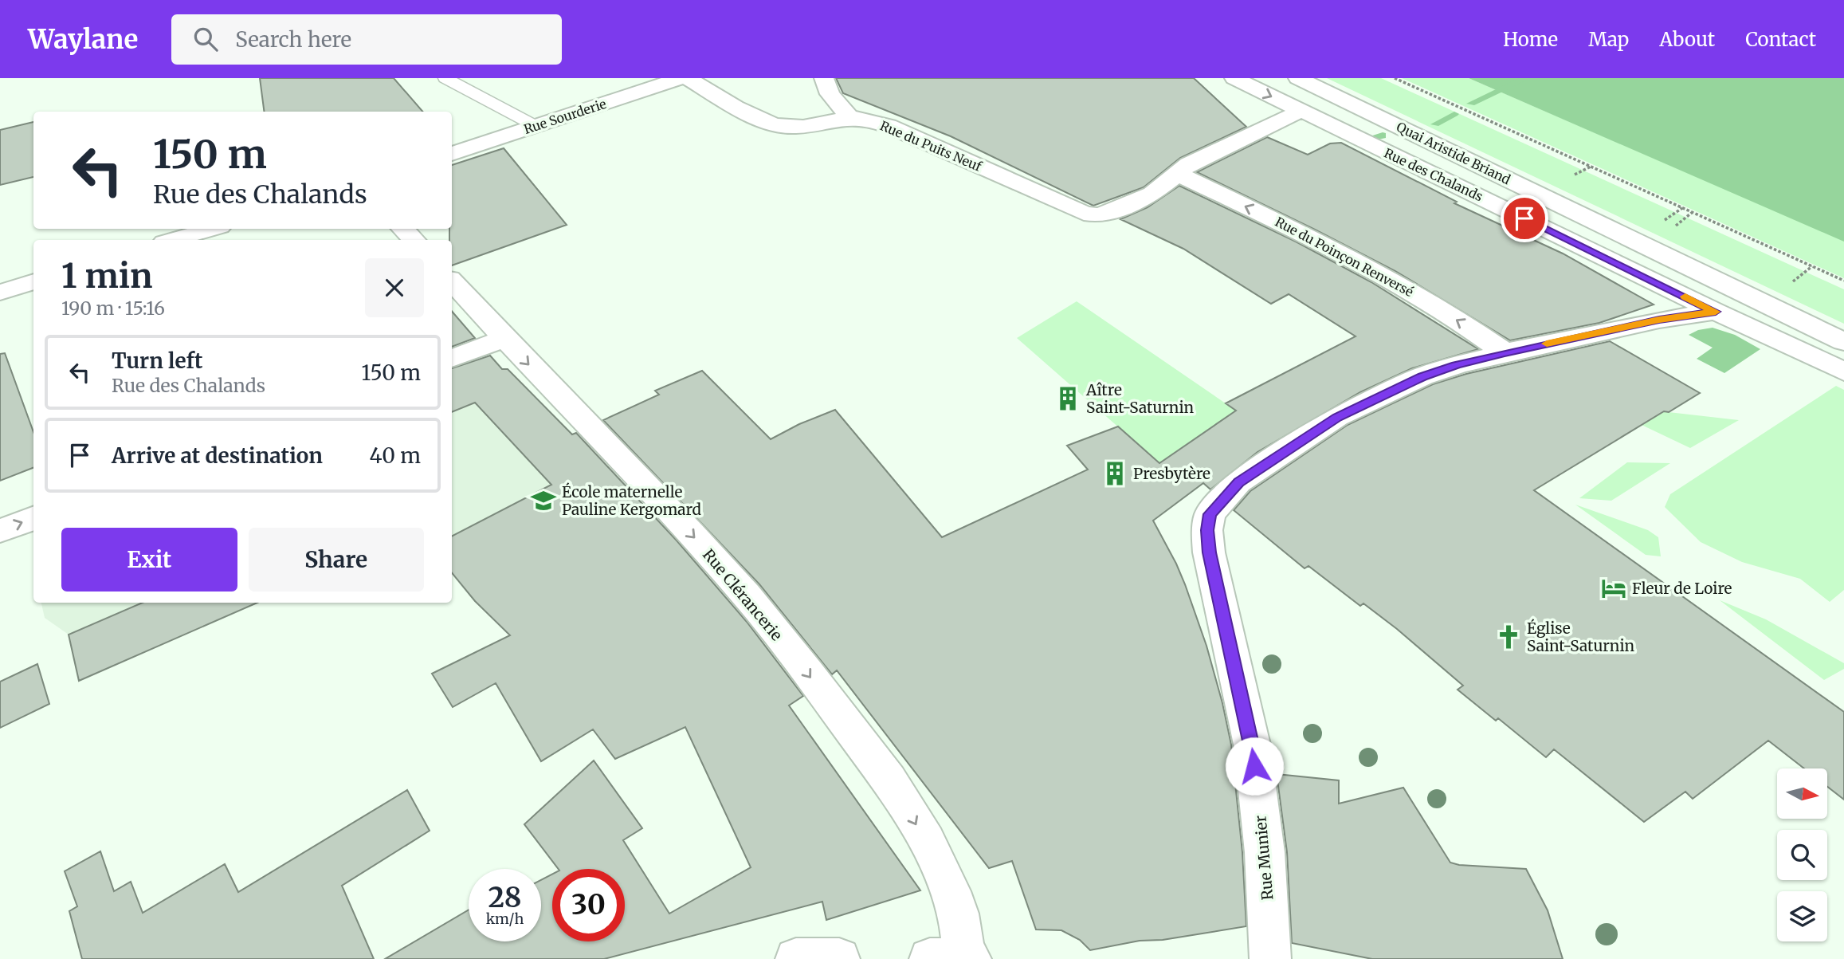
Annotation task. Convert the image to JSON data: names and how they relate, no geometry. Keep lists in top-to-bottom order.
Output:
{
  "streets": {
    "street": [
      "Rue Sourderie",
      "Rue du Puits Neuf",
      "Quai Aristide Briand",
      "Rue des Chalands",
      "Rue du Poinçon Renversé",
      "Rue Clérancerie",
      "Rue Munier"
    ]
  },
  "crossings": [
    ["Rue du Puits Neuf", "Rue du Poinçon Renversé"],
    ["Rue des Chalands", "Rue Munier"],
    ["Rue du Poinçon Renversé", "Rue Munier"]
  ],
  "one_way": ["Rue du Poinçon Renversé", "Rue Clérancerie"],
  "places": {
    "building": ["Aître Saint-Saturnin", "Presbytère"],
    "school or university": ["École maternelle Pauline Kergomard"],
    "hotel": ["Fleur de Loire"],
    "church": ["Église Saint-Saturnin"]
  },
  "north": "right",
  "page": {
    "header": "Waylane",
    "search": "Search here",
    "nav": [
      "Home",
      "Map",
      "About",
      "Contact"
    ],
    "turn": ["150 m", "Rue des Chalands"],
    "heading": ["1 min", "190 m · 15:16"],
    "list": [
      {
        "name": "Turn left",
        "note": "Rue des Chalands",
        "value": "150 m"
      },
      {
        "name": "Arrive at destination",
        "value": "40 m"
      }
    ],
    "buttons": ["Exit", "Share"],
    "speed": "28 km/h",
    "limit": "30"
  }
}
